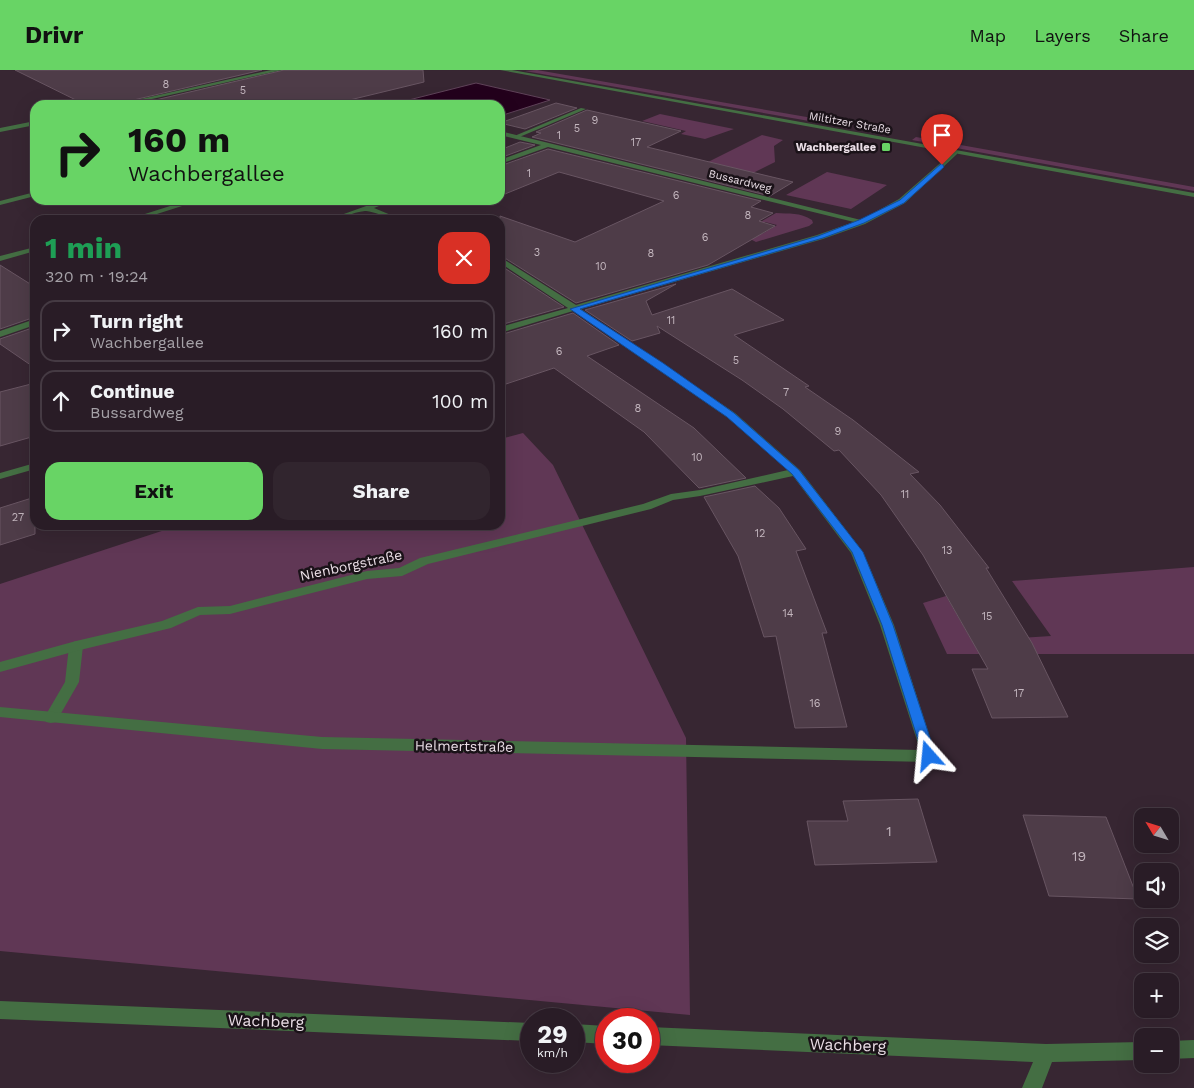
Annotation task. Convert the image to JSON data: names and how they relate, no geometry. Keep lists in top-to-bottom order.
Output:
{
  "streets": {
    "street": [
      "Miltitzer Straße",
      "Bussardweg",
      "Nienborgstraße",
      "Helmertstraße",
      "Wachberg"
    ]
  },
  "crossings": [
    ["Nienborgstraße", "Helmertstraße"]
  ],
  "places": {
    "transit": ["Wachbergallee"]
  },
  "house_numbers": [
    "8",
    "5",
    "9",
    "5",
    "1",
    "17",
    "1",
    "6",
    "8",
    "6",
    "3",
    "8",
    "10",
    "11",
    "6",
    "5",
    "7",
    "8",
    "9",
    "10",
    "11",
    "27",
    "12",
    "13",
    "14",
    "15",
    "17",
    "16",
    "1",
    "19"
  ],
  "north": "top left",
  "page": {
    "header": "Drivr",
    "nav": ["Map", "Layers", "Share"],
    "turn": ["160 m", "Wachbergallee"],
    "heading": ["1 min", "320 m · 19:24"],
    "list": [
      {
        "name": "Turn right",
        "note": "Wachbergallee",
        "value": "160 m"
      },
      {
        "name": "Continue",
        "note": "Bussardweg",
        "value": "100 m"
      }
    ],
    "buttons": ["Exit", "Share"],
    "map_buttons": ["+", "−"],
    "speed": "29 km/h",
    "limit": "30"
  }
}
